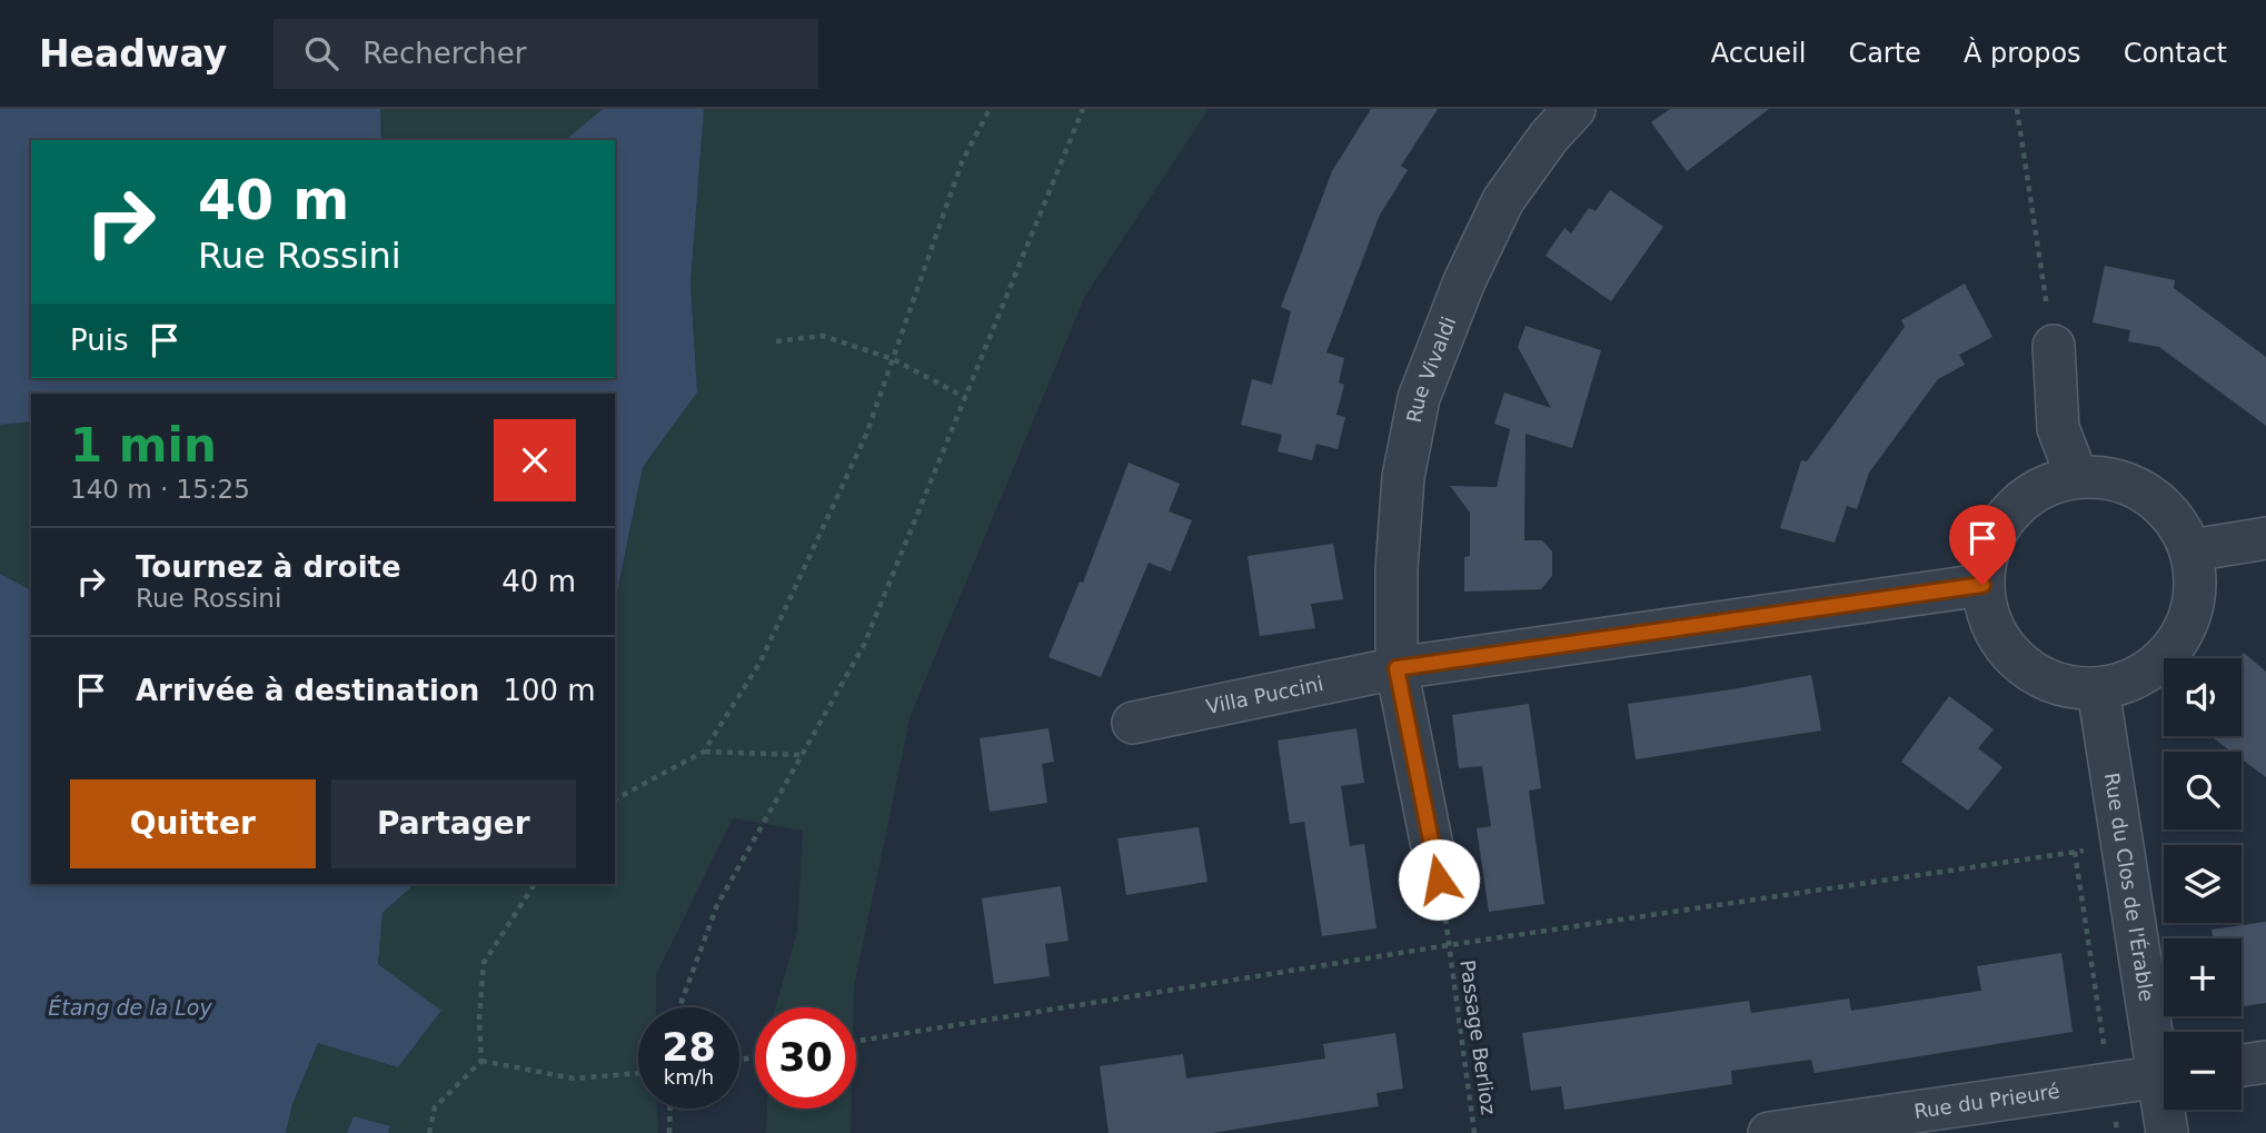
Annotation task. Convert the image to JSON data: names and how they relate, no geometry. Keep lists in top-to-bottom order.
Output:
{
  "streets": {
    "street": [
      "Rue Vivaldi",
      "Villa Puccini",
      "Rue du Clos de l'Érable",
      "Rue du Prieuré"
    ],
    "path": ["Passage Berlioz"]
  },
  "crossings": [
    ["Rue Vivaldi", "Villa Puccini"],
    ["Villa Puccini", "Rue du Clos de l'Érable"]
  ],
  "water": ["Étang de la Loy"],
  "page": {
    "header": "Headway",
    "search": "Rechercher",
    "nav": [
      "Accueil",
      "Carte",
      "À propos",
      "Contact"
    ],
    "turn": ["40 m", "Rue Rossini"],
    "then": "Puis",
    "heading": ["1 min", "140 m · 15:25"],
    "list": [
      {
        "name": "Tournez à droite",
        "note": "Rue Rossini",
        "value": "40 m"
      },
      {
        "name": "Arrivée à destination",
        "value": "100 m"
      }
    ],
    "map_buttons": ["+", "−"],
    "buttons": ["Quitter", "Partager"],
    "speed": "28 km/h",
    "limit": "30"
  }
}
